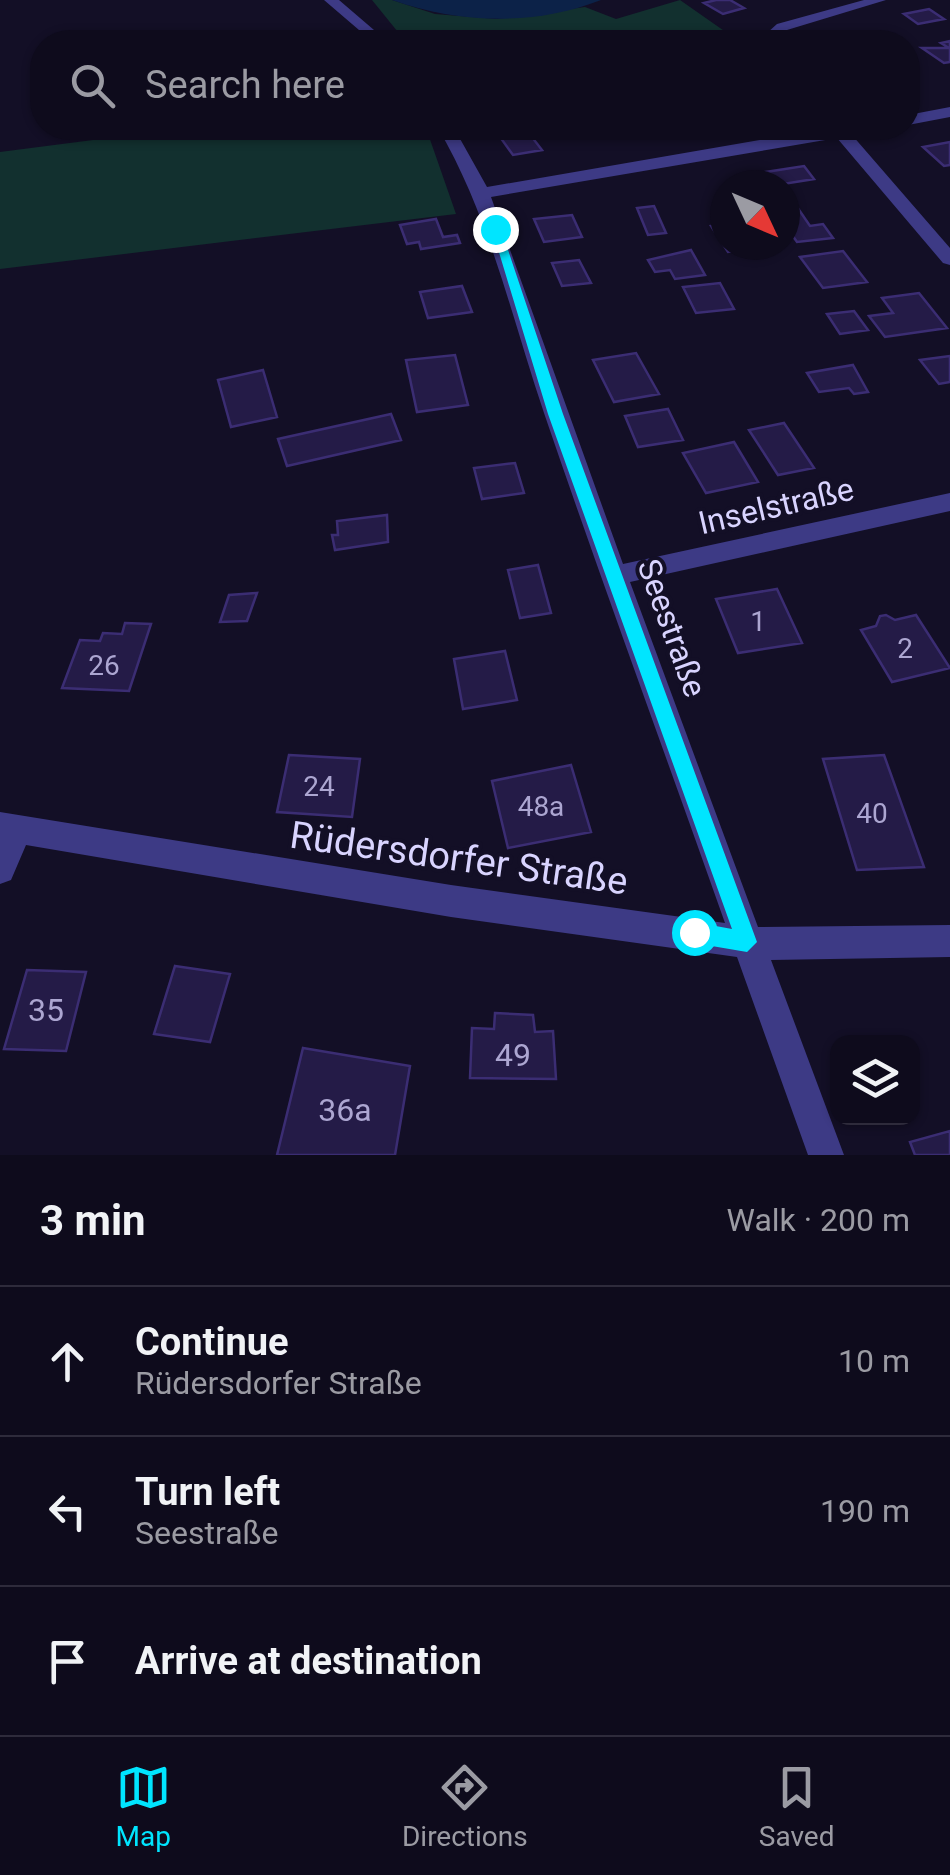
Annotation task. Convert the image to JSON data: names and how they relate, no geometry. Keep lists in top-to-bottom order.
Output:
{
  "streets": {
    "street": ["Inselstraße", "Seestraße", "Rüdersdorfer Straße"]
  },
  "crossings": [
    ["Inselstraße", "Seestraße"],
    ["Seestraße", "Rüdersdorfer Straße"]
  ],
  "house_numbers": [
    "1",
    "2",
    "26",
    "24",
    "48a",
    "40",
    "35",
    "49",
    "36a"
  ],
  "north": "bottom right",
  "page": {
    "search": "Search here",
    "heading": ["3 min", "Walk · 200 m"],
    "list": [
      ["Continue", "Rüdersdorfer Straße", "10 m"],
      ["Turn left", "Seestraße", "190 m"],
      "Arrive at destination"
    ],
    "nav": ["Map", "Directions", "Saved"]
  }
}
